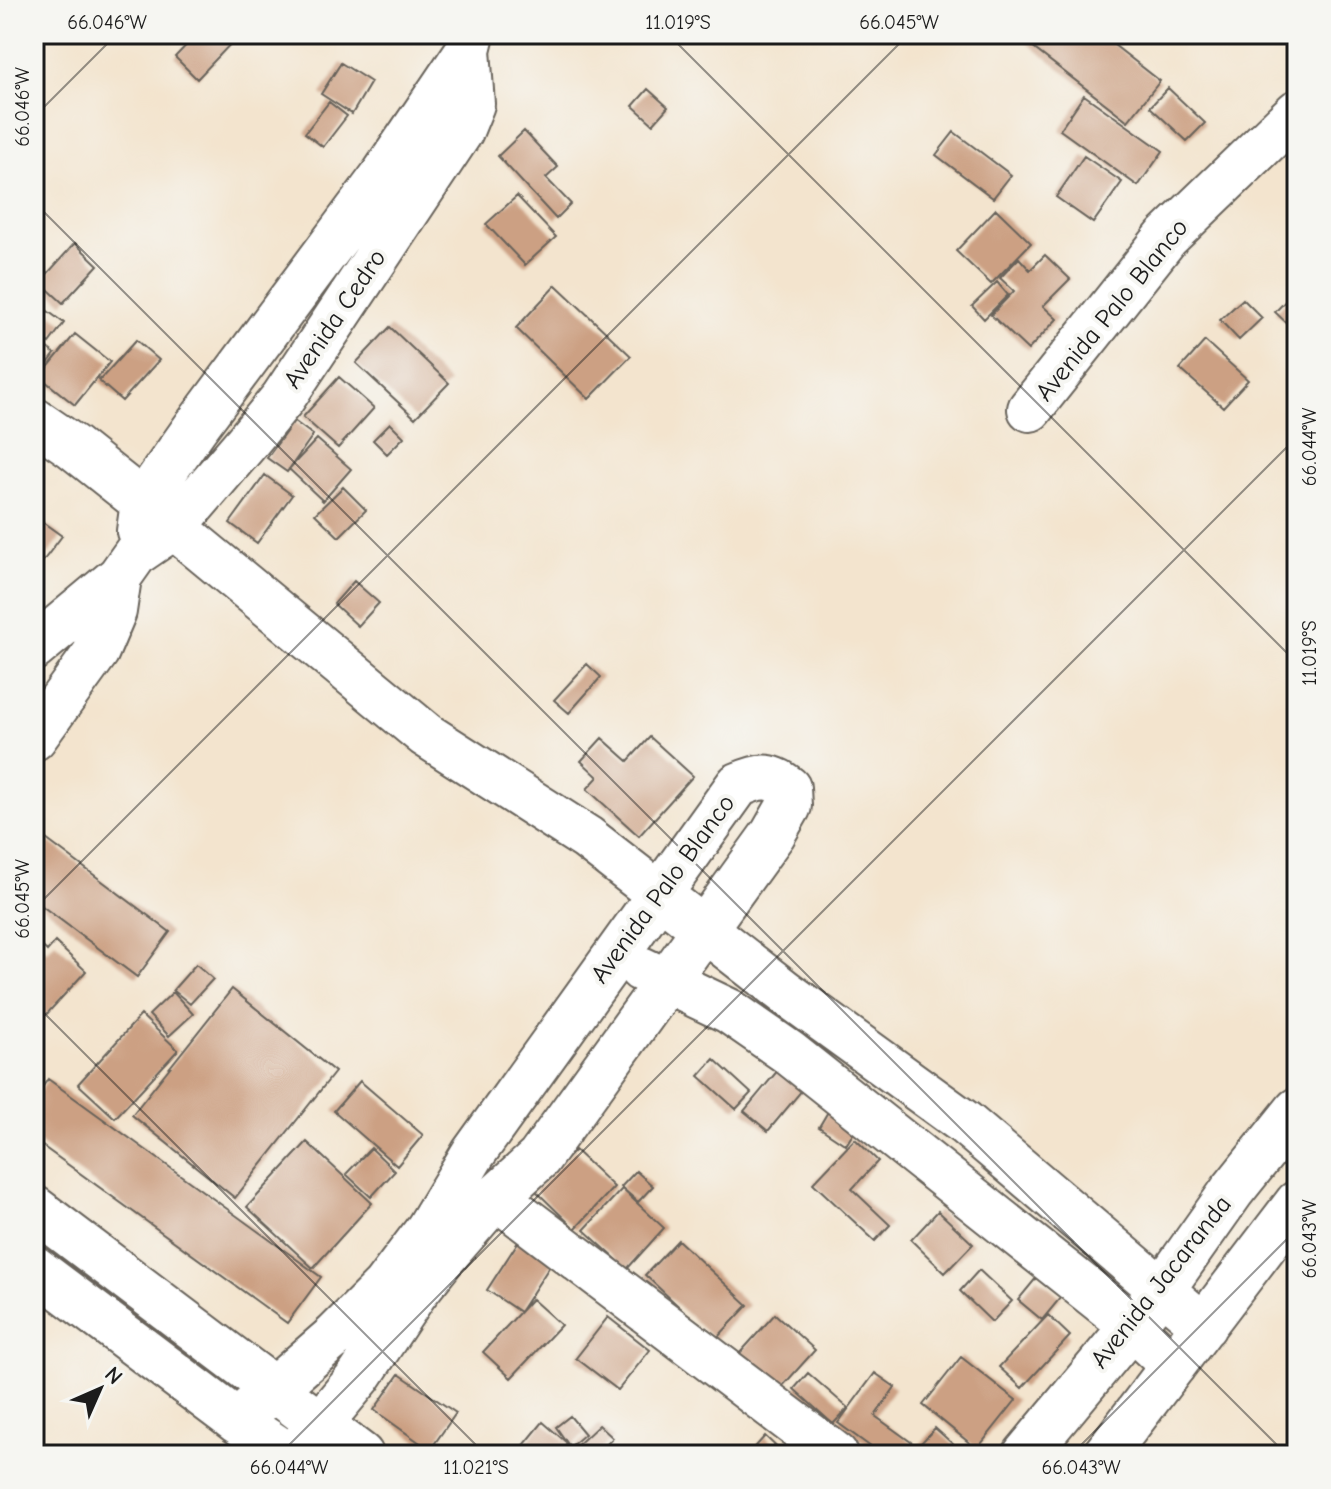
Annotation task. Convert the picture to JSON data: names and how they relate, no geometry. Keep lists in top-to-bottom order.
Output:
{
  "streets": {
    "street": ["Avenida Palo Blanco", "Avenida Cedro", "Avenida Jacaranda"]
  },
  "north": "top right",
  "coordinates": [
    "66.046°W",
    "11.019°S",
    "66.045°W",
    "66.044°W",
    "66.043°W",
    "11.021°S"
  ]
}
